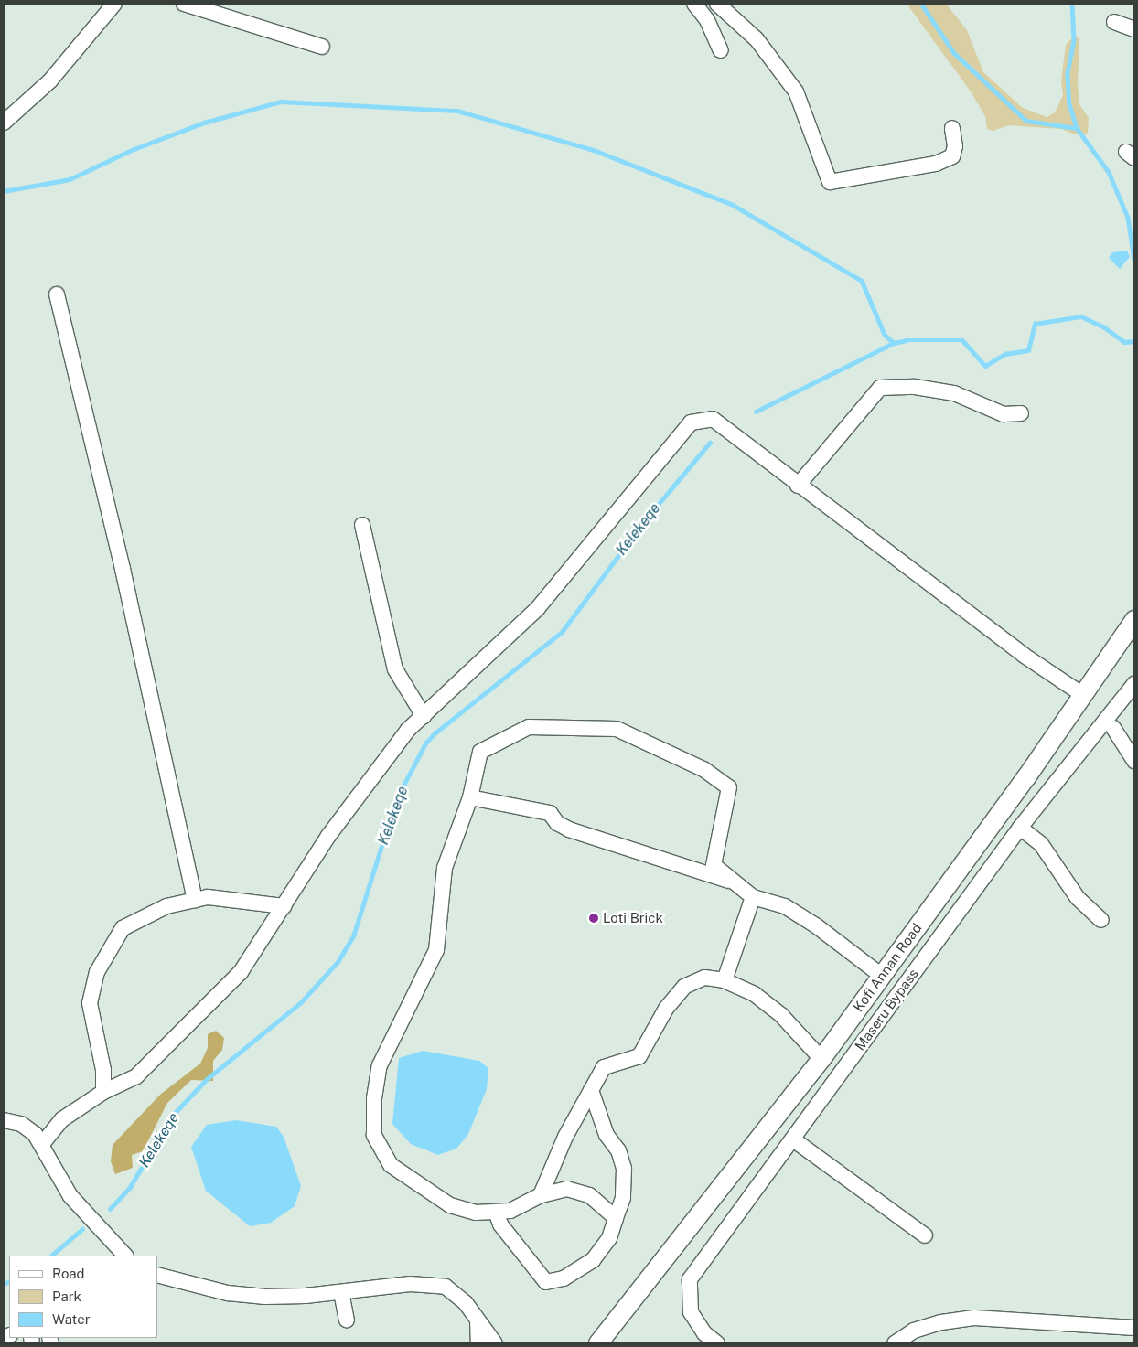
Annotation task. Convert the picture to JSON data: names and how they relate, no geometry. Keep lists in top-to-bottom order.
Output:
{
  "streets": {
    "main road": ["Kofi Annan Road"],
    "street": ["Maseru Bypass"]
  },
  "water": ["Kelekeqe"],
  "places": ["Loti Brick"],
  "legend": ["Road", "Park", "Water"]
}
